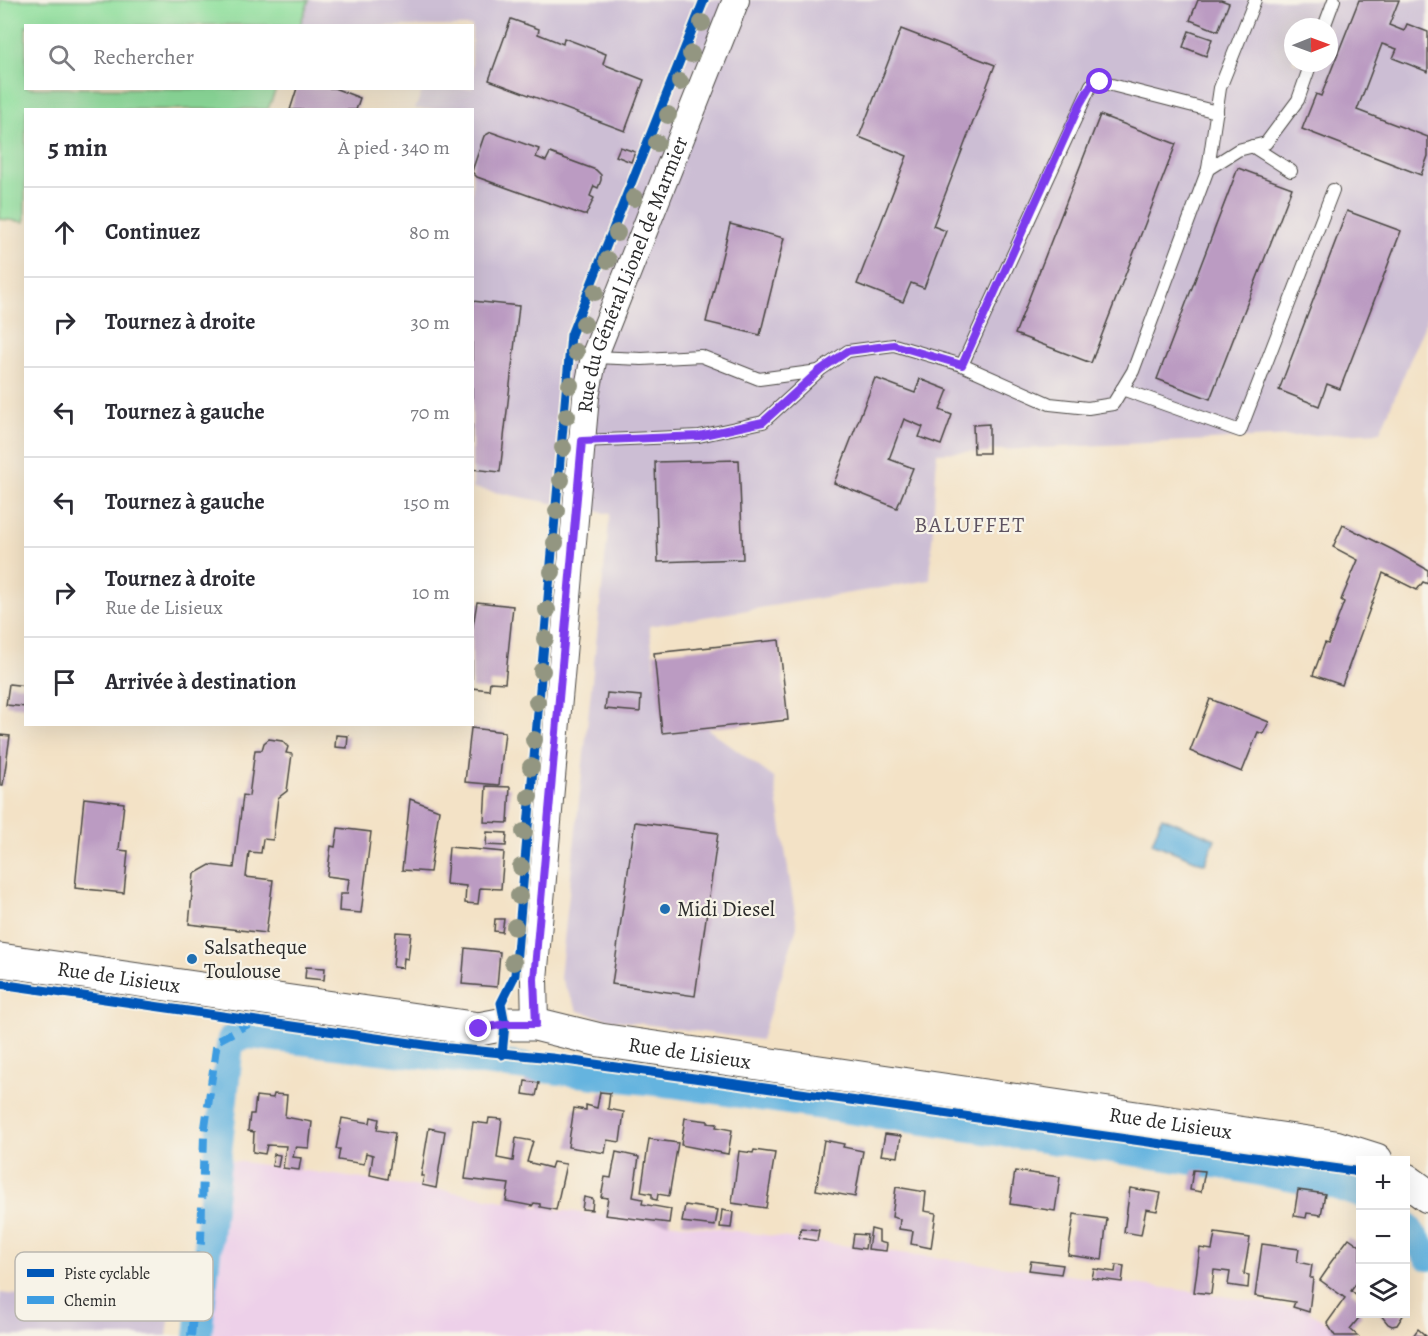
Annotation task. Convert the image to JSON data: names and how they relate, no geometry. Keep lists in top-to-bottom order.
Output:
{
  "streets": {
    "street": ["Rue du Général Lionel de Marmier", "Rue de Lisieux"]
  },
  "crossings": [
    ["Rue du Général Lionel de Marmier", "Rue de Lisieux"]
  ],
  "districts": ["BALUFFET"],
  "places": ["Midi Diesel", "Salsatheque Toulouse"],
  "legend": ["Piste cyclable", "Chemin"],
  "north": "right",
  "page": {
    "search": "Rechercher",
    "heading": ["5 min", "À pied · 340 m"],
    "list": [
      ["Continuez", "80 m"],
      ["Tournez à droite", "30 m"],
      ["Tournez à gauche", "70 m"],
      ["Tournez à gauche", "150 m"],
      ["Tournez à droite", "Rue de Lisieux", "10 m"],
      "Arrivée à destination"
    ],
    "map_buttons": ["+", "−"]
  }
}
